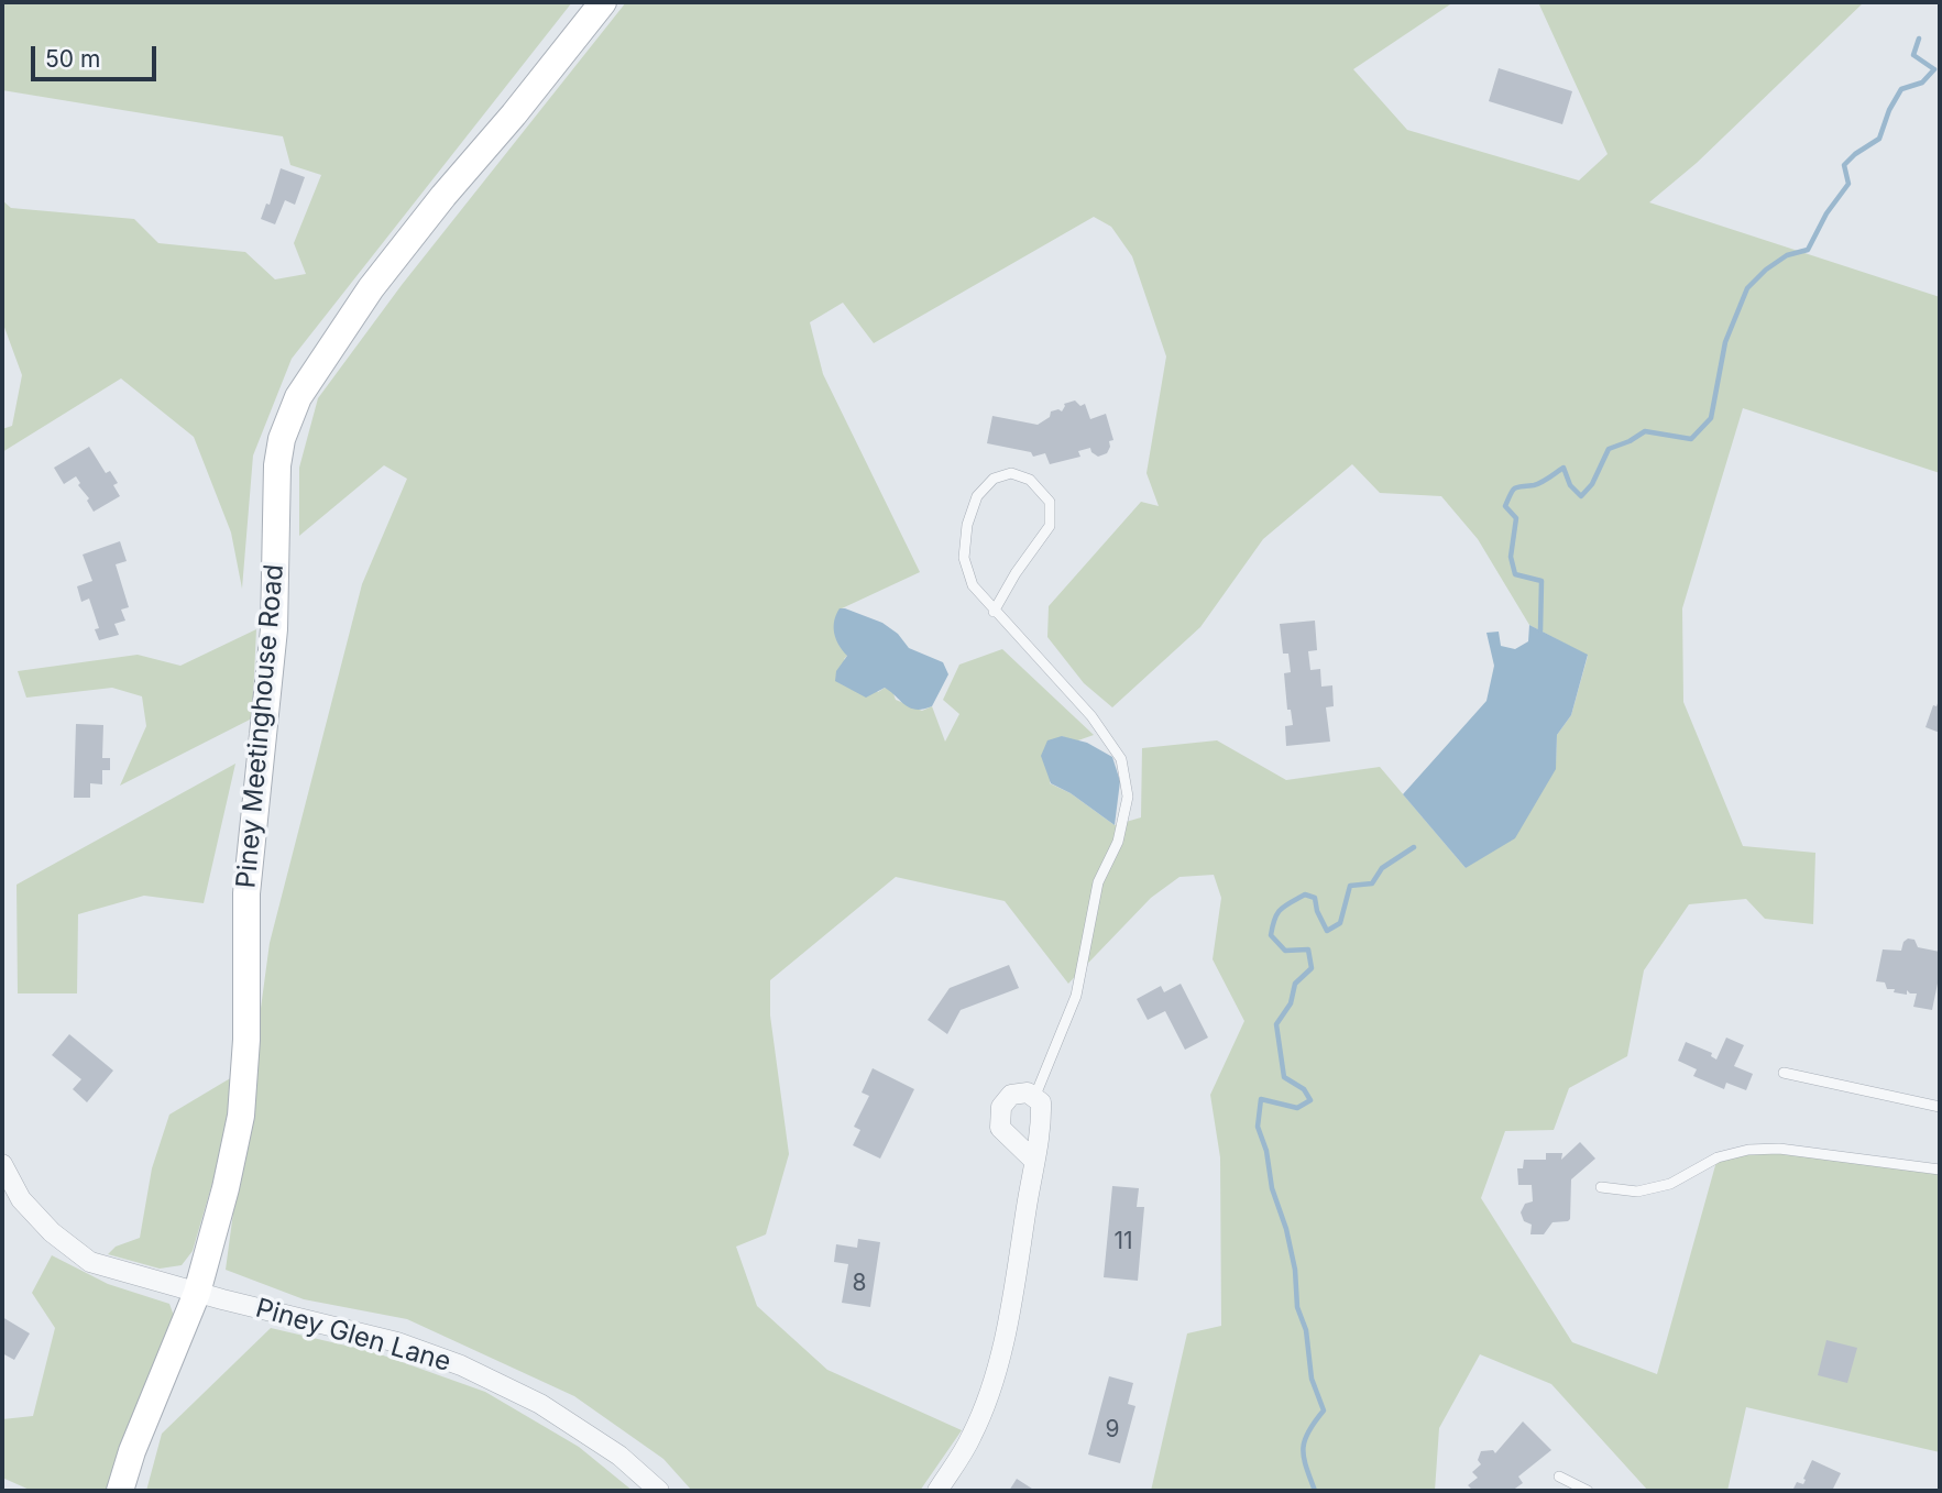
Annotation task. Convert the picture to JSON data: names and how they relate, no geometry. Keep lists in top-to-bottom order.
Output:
{
  "streets": {
    "main road": ["Piney Meetinghouse Road"],
    "street": ["Piney Glen Lane"]
  },
  "crossings": [
    ["Piney Meetinghouse Road", "Piney Glen Lane"]
  ],
  "house_numbers": ["11", "8", "9"],
  "scale_bar": "50 m"
}
